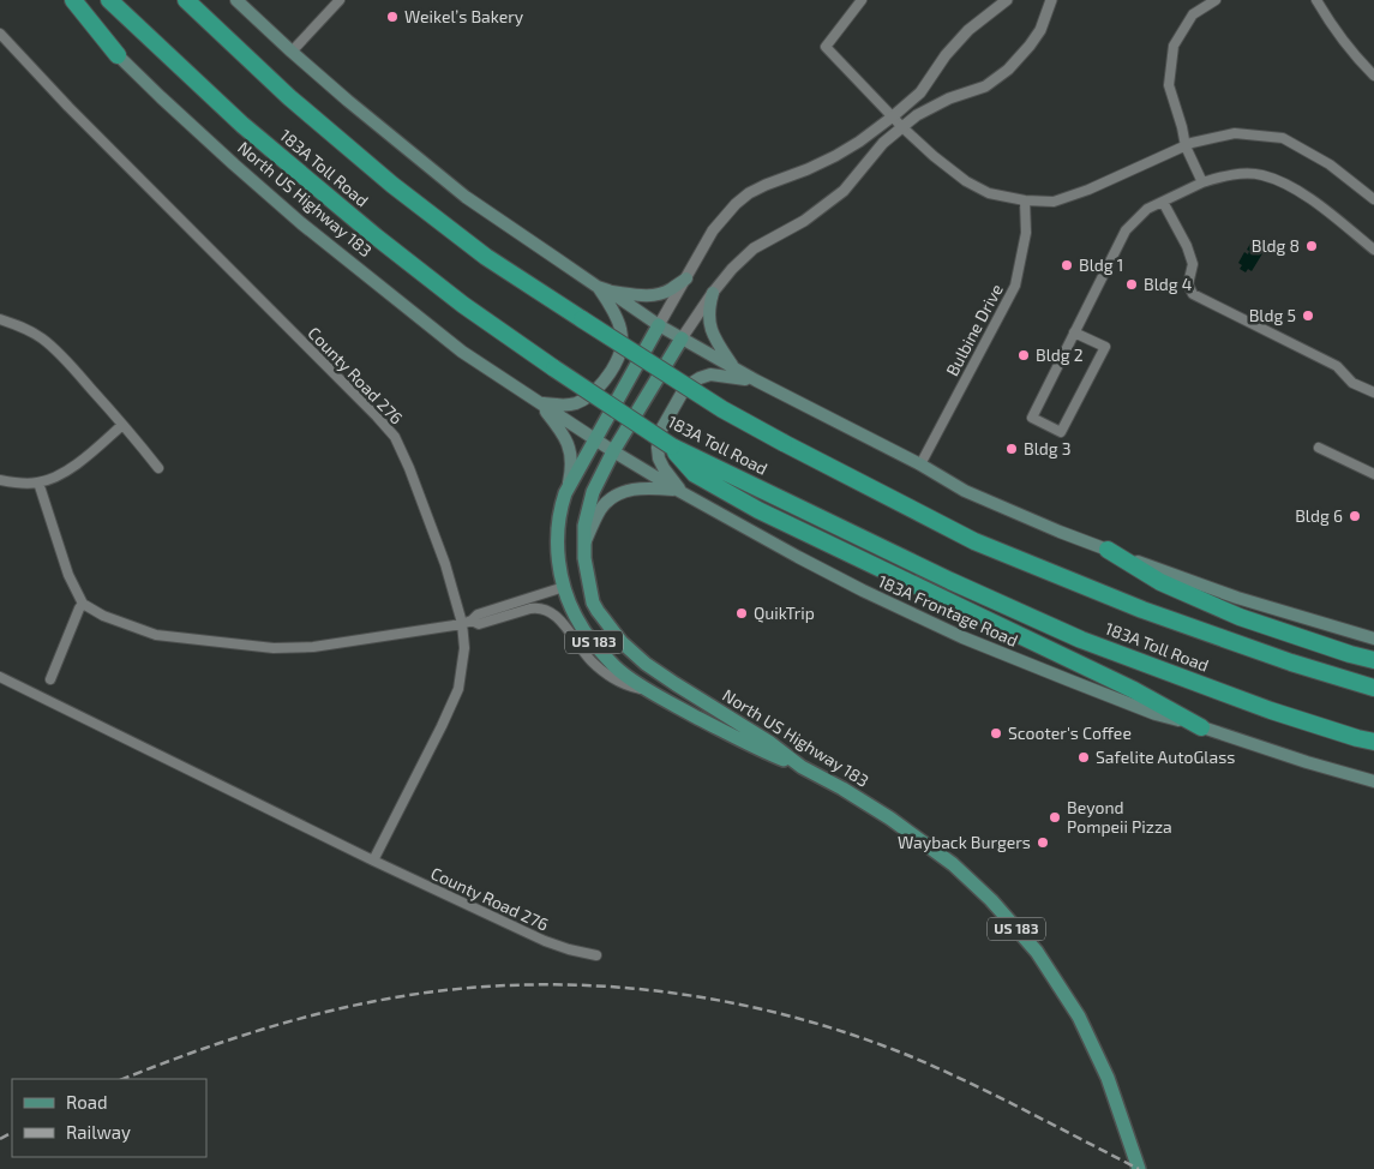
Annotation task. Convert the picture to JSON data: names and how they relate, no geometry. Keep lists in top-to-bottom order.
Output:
{
  "streets": {
    "highway": ["183A Toll Road"],
    "main road": ["North US Highway 183", "183A Frontage Road", "US 183"],
    "street": ["Bulbine Drive", "County Road 276"]
  },
  "crossings": [
    ["North US Highway 183", "183A Frontage Road"],
    ["North US Highway 183", "US 183"],
    ["183A Frontage Road", "US 183"]
  ],
  "places": [
    "Weikel’s Bakery",
    "Bldg 8",
    "Bldg 1",
    "Bldg 4",
    "Bldg 5",
    "Bldg 2",
    "Bldg 3",
    "Bldg 6",
    "QuikTrip",
    "Scooter's Coffee",
    "Safelite AutoGlass",
    "Beyond Pompeii Pizza",
    "Wayback Burgers"
  ],
  "legend": ["Road", "Railway"]
}
